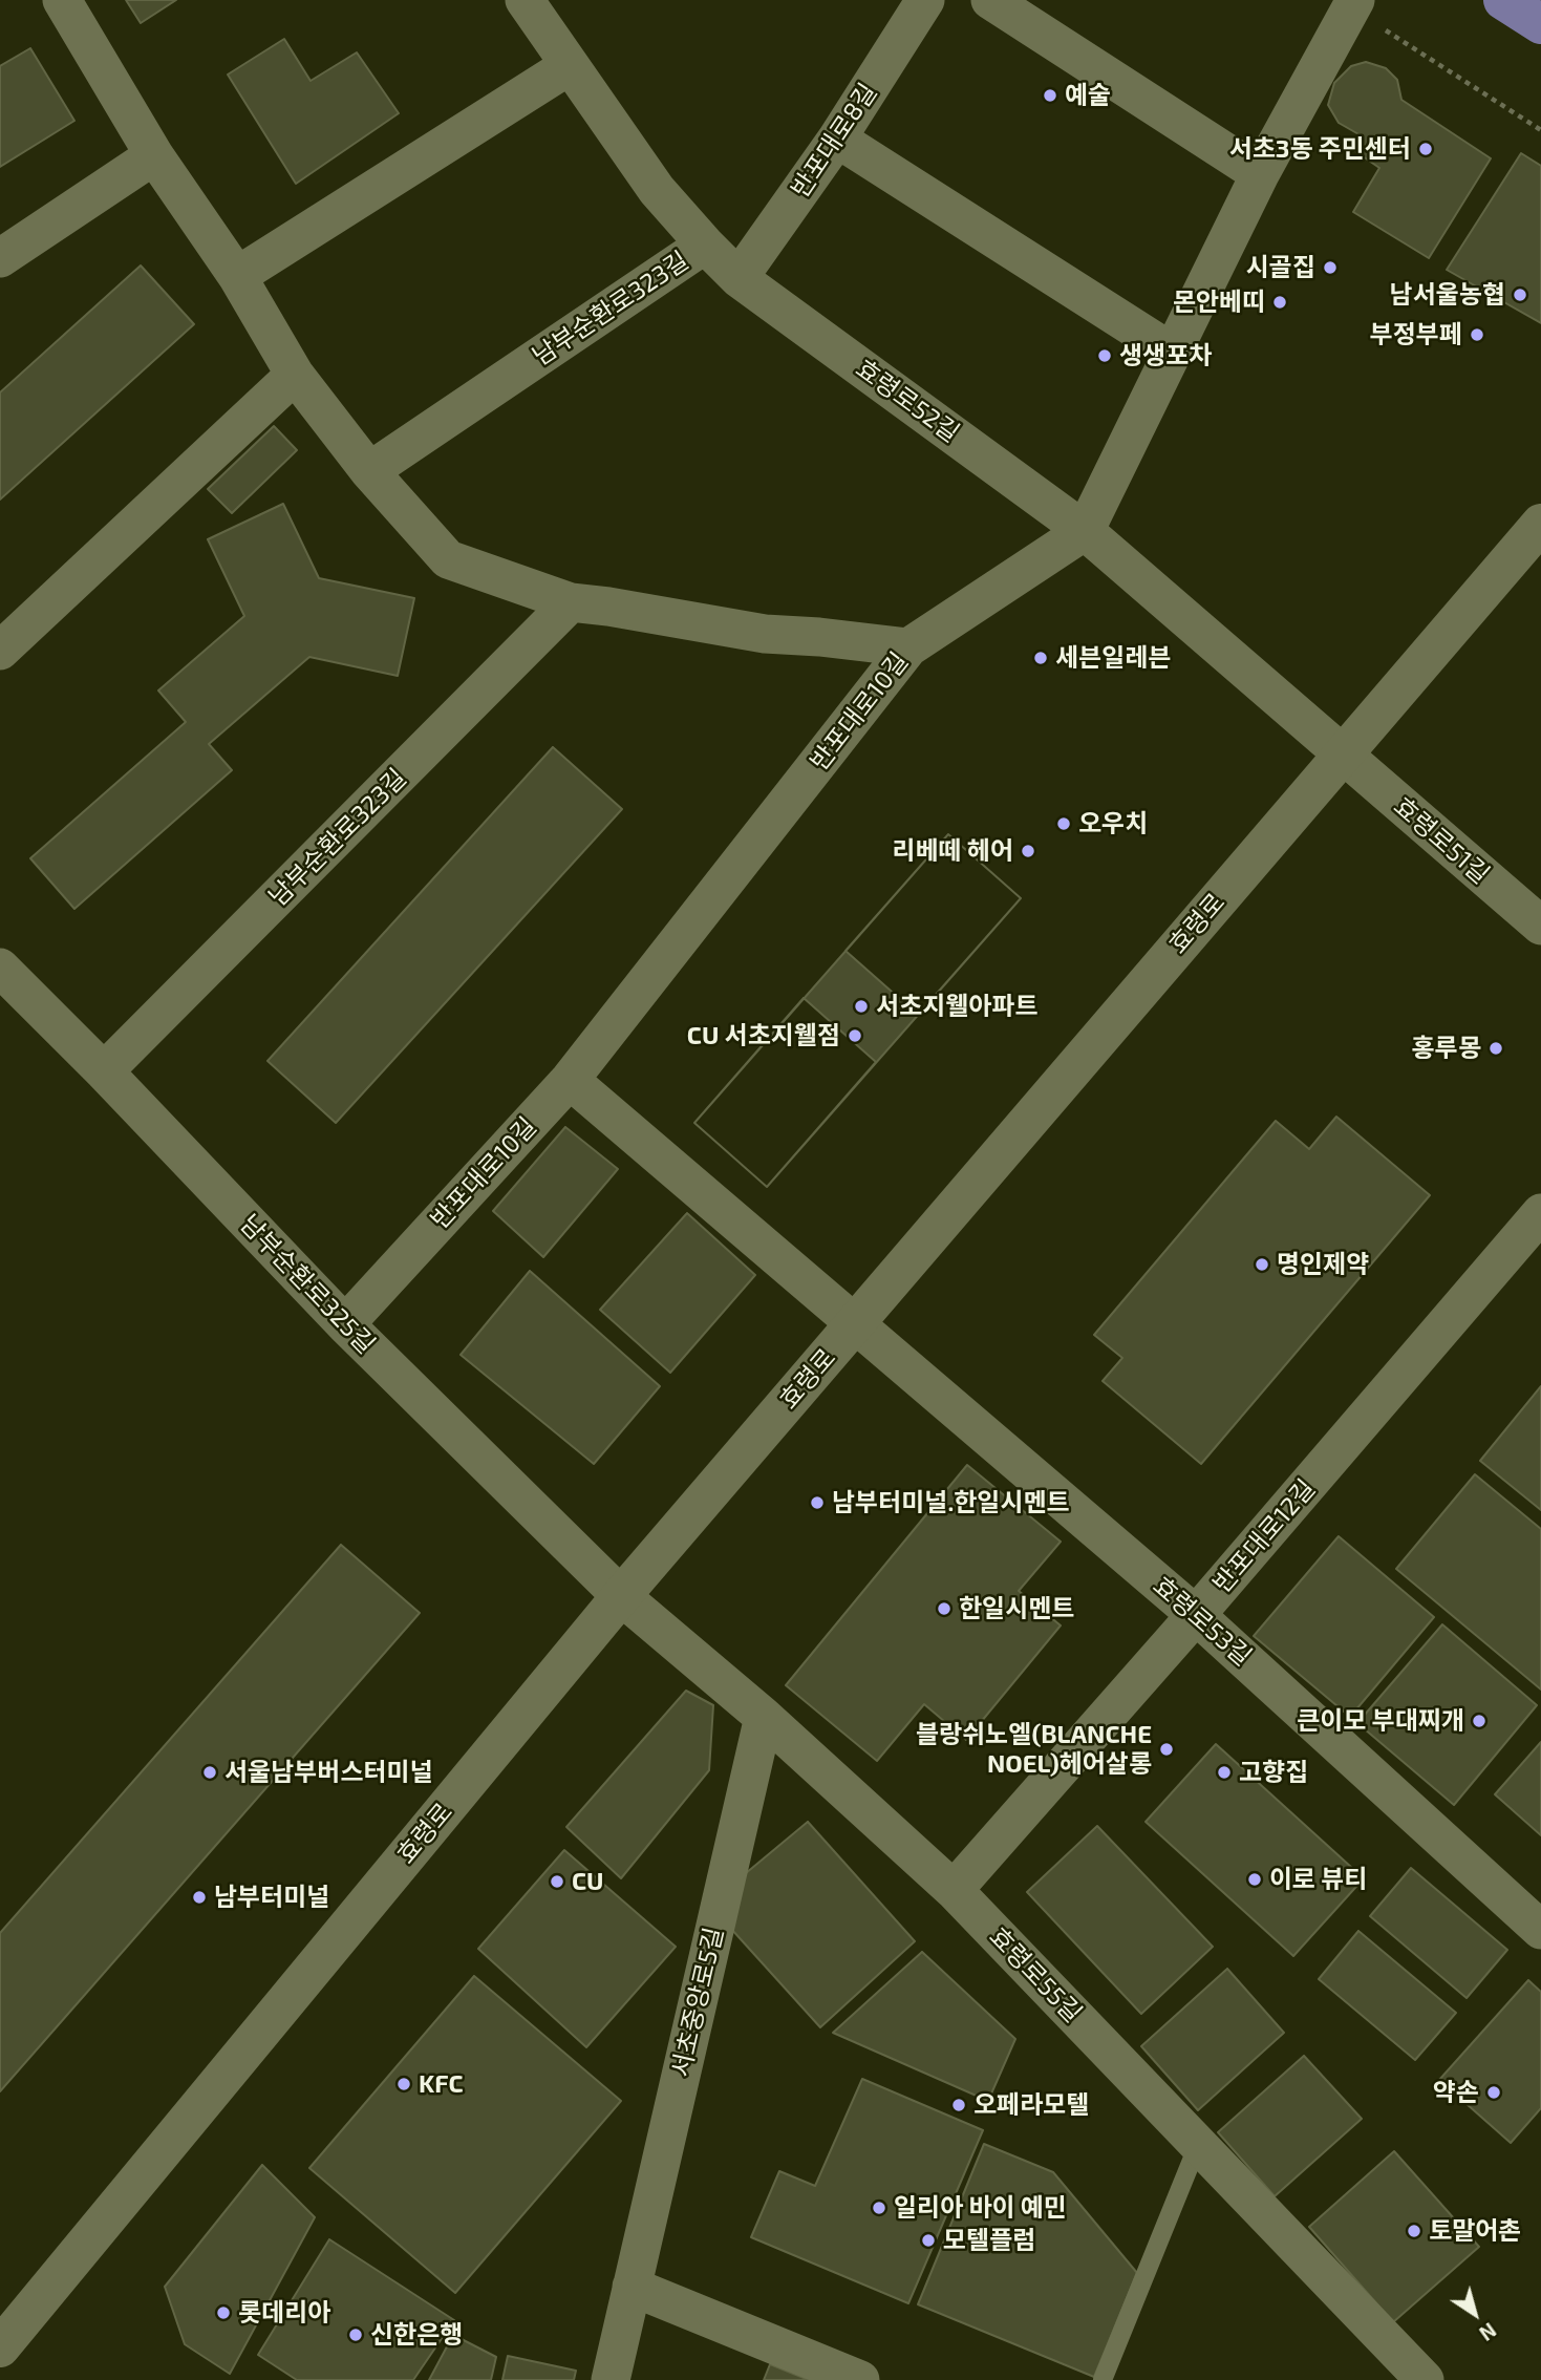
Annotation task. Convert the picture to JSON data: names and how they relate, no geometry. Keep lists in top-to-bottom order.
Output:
{
  "streets": {
    "main road": ["효령로"],
    "street": [
      "반포대로8길",
      "남부순환로323길",
      "효령로52길",
      "반포대로10길",
      "효령로51길",
      "남부순환로325길",
      "반포대로12길",
      "효령로53길",
      "효령로55길",
      "서초중앙로5길"
    ]
  },
  "crossings": [
    ["반포대로8길", "효령로52길"],
    ["남부순환로323길", "효령로52길"],
    ["남부순환로323길", "남부순환로325길"],
    ["효령로52길", "반포대로10길"],
    ["효령로52길", "효령로51길"],
    ["효령로52길", "효령로"],
    ["반포대로10길", "효령로"],
    ["반포대로10길", "남부순환로325길"],
    ["효령로51길", "효령로"],
    ["효령로", "남부순환로325길"],
    ["효령로", "효령로53길"],
    ["효령로", "효령로55길"],
    ["남부순환로325길", "효령로55길"],
    ["반포대로12길", "효령로53길"],
    ["반포대로12길", "효령로55길"],
    ["효령로55길", "서초중앙로5길"]
  ],
  "places": [
    "예술",
    "서초3동 주민센터",
    "시골집",
    "남서울농협",
    "몬안베띠",
    "부정부페",
    "생생포차",
    "세븐일레븐",
    "오우치",
    "리베떼 헤어",
    "서초지웰아파트",
    "CU 서초지웰점",
    "홍루몽",
    "명인제약",
    "남부터미널.한일시멘트",
    "한일시멘트",
    "큰이모 부대찌개",
    "블랑쉬노엘(BLANCHE NOEL)헤어살롱",
    "서울남부버스터미널",
    "고향집",
    "이로 뷰티",
    "CU",
    "남부터미널",
    "KFC",
    "약손",
    "오페라모텔",
    "일리아 바이 예민",
    "토말어촌",
    "모텔플럼",
    "롯데리아",
    "신한은행"
  ],
  "north": "bottom right"
}
